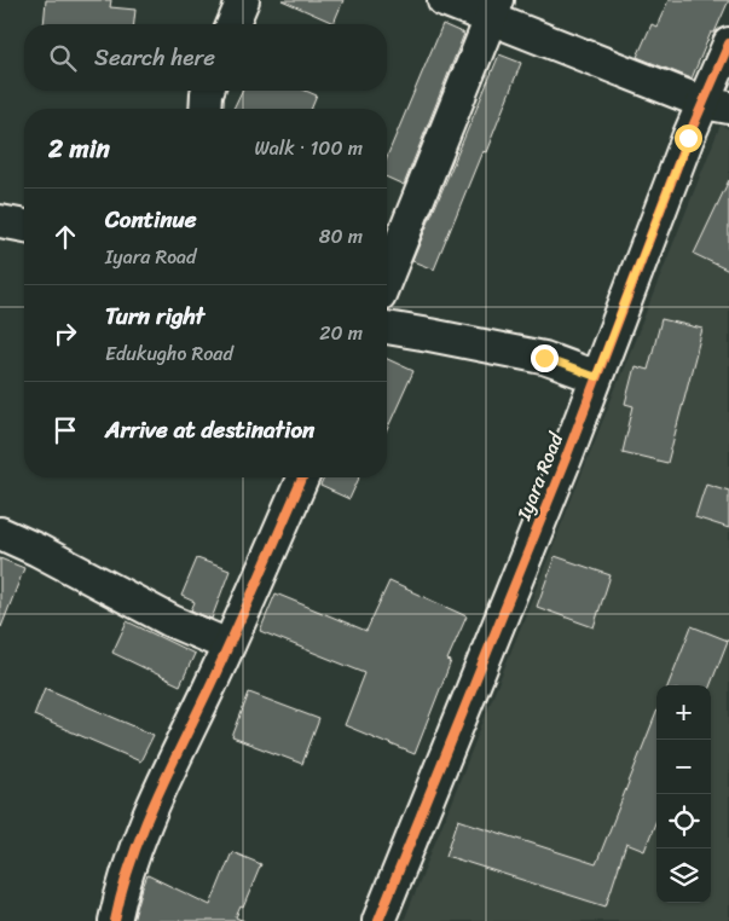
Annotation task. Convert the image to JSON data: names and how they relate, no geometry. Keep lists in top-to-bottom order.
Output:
{
  "streets": {
    "street": ["Iyara Road"]
  },
  "page": {
    "search": "Search here",
    "heading": ["2 min", "Walk · 100 m"],
    "list": [
      ["Continue", "Iyara Road", "80 m"],
      ["Turn right", "Edukugho Road", "20 m"],
      "Arrive at destination"
    ],
    "map_buttons": ["+", "−"]
  }
}
